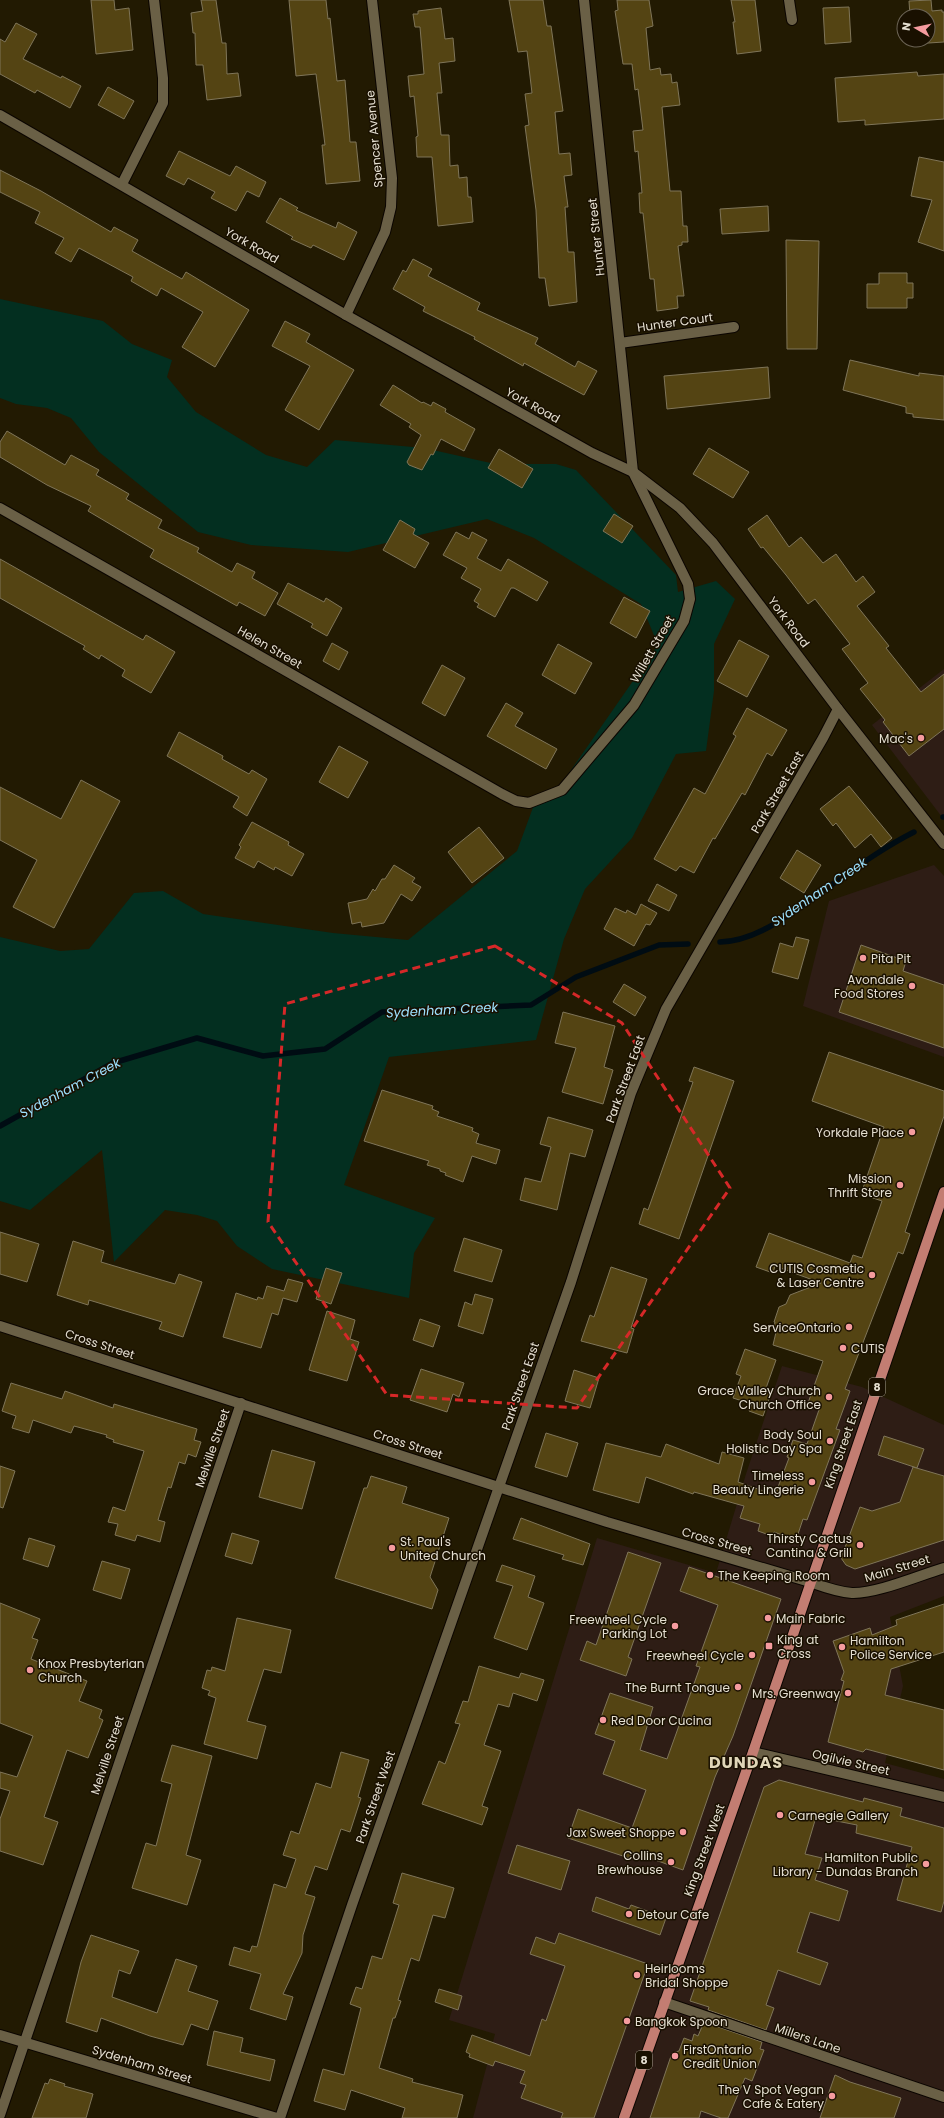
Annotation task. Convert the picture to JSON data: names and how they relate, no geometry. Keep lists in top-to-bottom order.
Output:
{
  "streets": {
    "main road": ["8", "King Street East", "King Street West"],
    "street": [
      "Spencer Avenue",
      "Hunter Street",
      "York Road",
      "Hunter Court",
      "Helen Street",
      "Willett Street",
      "Park Street East",
      "Cross Street",
      "Melville Street",
      "Main Street",
      "Ogilvie Street",
      "Park Street West",
      "Millers Lane",
      "Sydenham Street"
    ]
  },
  "crossings": [
    ["Spencer Avenue", "York Road"],
    ["Hunter Street", "York Road"],
    ["Hunter Street", "Hunter Court"],
    ["Hunter Street", "Willett Street"],
    ["York Road", "Willett Street"],
    ["York Road", "Park Street East"],
    ["Helen Street", "Willett Street"],
    ["Park Street East", "Cross Street"],
    ["Park Street East", "Park Street West"],
    ["Cross Street", "King Street East"],
    ["Cross Street", "Melville Street"],
    ["Cross Street", "Main Street"],
    ["Cross Street", "Park Street West"],
    ["King Street East", "Main Street"],
    ["King Street East", "King Street West"],
    ["Melville Street", "Sydenham Street"],
    ["Ogilvie Street", "King Street West"],
    ["Park Street West", "Sydenham Street"],
    ["King Street West", "Millers Lane"]
  ],
  "districts": ["DUNDAS"],
  "water": ["Sydenham Creek"],
  "places": {
    "other": [
      "Mac's",
      "Pita Pit",
      "Avondale Food Stores",
      "Yorkdale Place",
      "Mission Thrift Store",
      "CUTIS Cosmetic & Laser Centre",
      "ServiceOntario",
      "CUTIS",
      "Grace Valley Church Church Office",
      "Body Soul Holistic Day Spa",
      "Timeless Beauty Lingerie",
      "Thirsty Cactus Cantina & Grill",
      "St. Paul's United Church",
      "The Keeping Room",
      "Main Fabric",
      "Freewheel Cycle Parking Lot",
      "Hamilton Police Service",
      "Freewheel Cycle",
      "Knox Presbyterian Church",
      "The Burnt Tongue",
      "Mrs. Greenway",
      "Red Door Cucina",
      "Carnegie Gallery",
      "Jax Sweet Shoppe",
      "Collins Brewhouse",
      "Hamilton Public Library - Dundas Branch",
      "Detour Cafe",
      "Heirlooms Bridal Shoppe",
      "Bangkok Spoon",
      "FirstOntario Credit Union",
      "The V Spot Vegan Cafe & Eatery"
    ],
    "transit": ["King at Cross"]
  },
  "north": "left"
}
